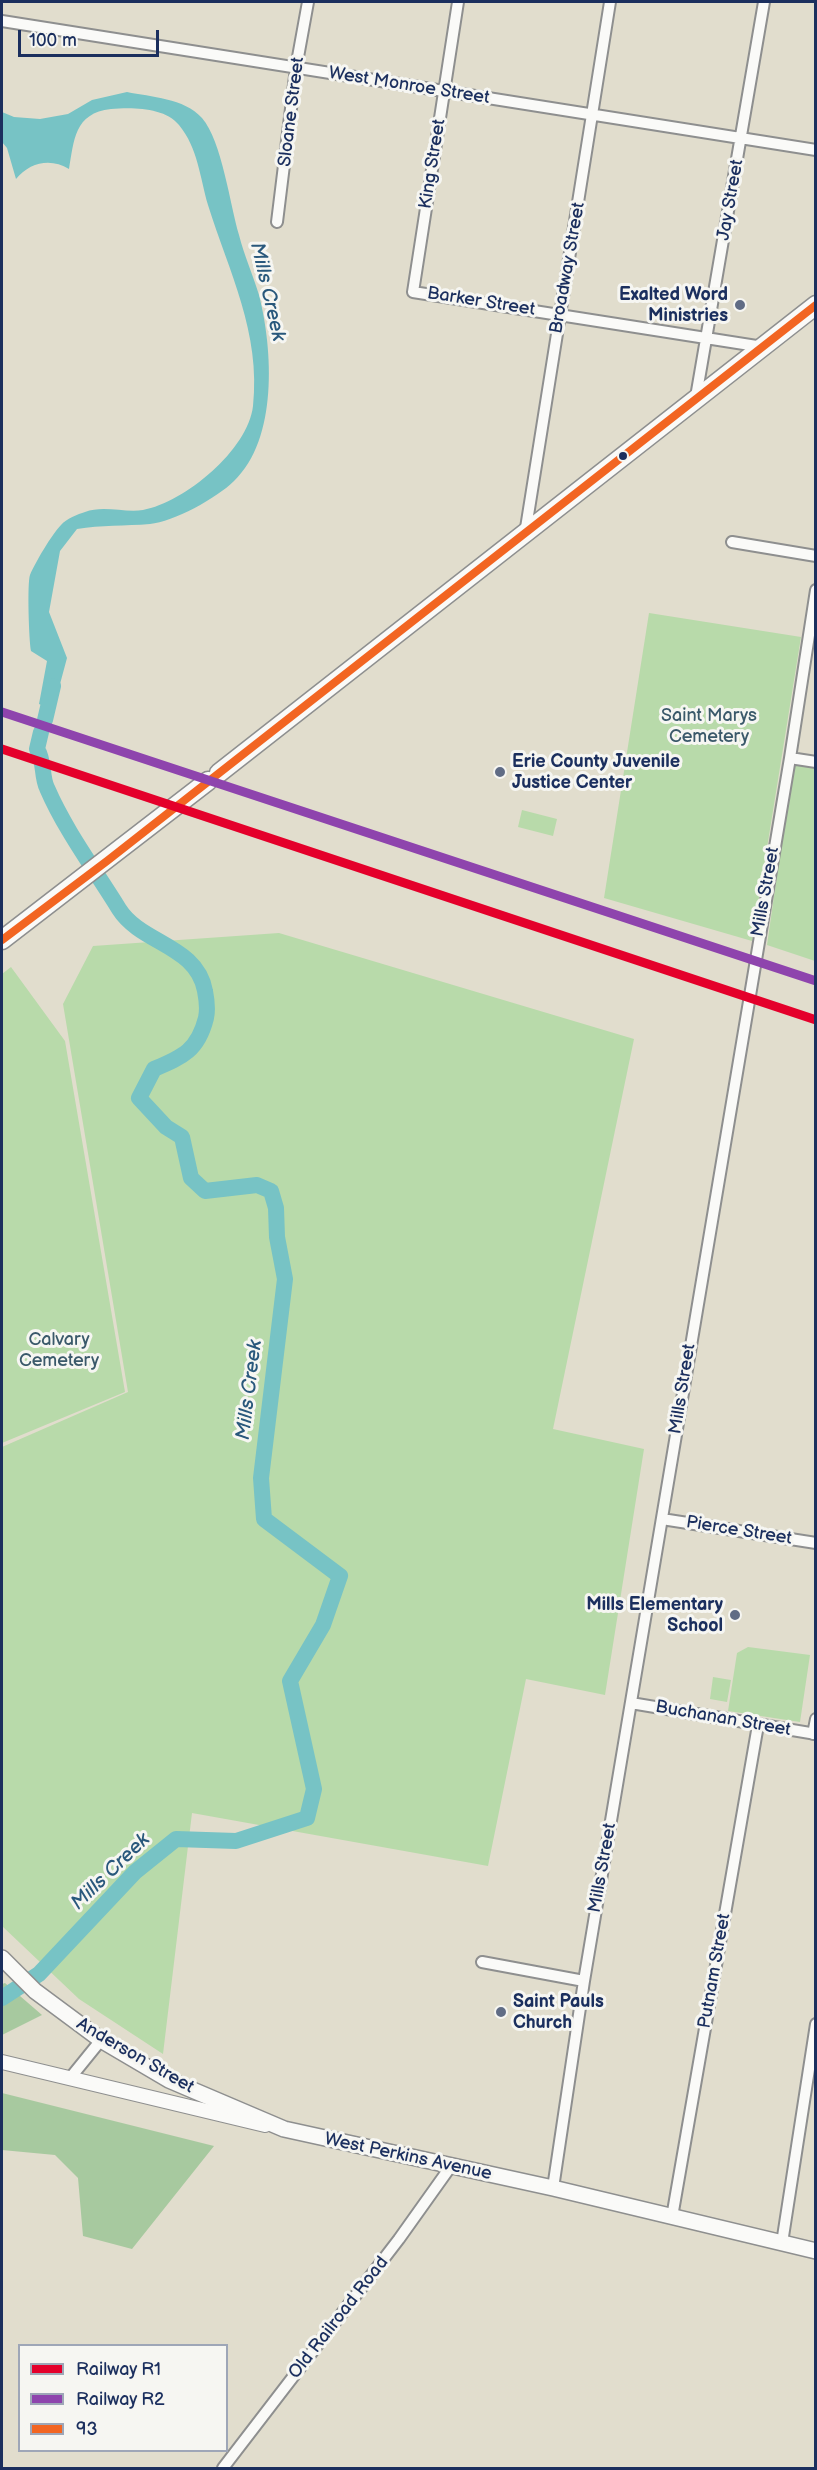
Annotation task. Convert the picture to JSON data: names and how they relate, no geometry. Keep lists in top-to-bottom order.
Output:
{
  "streets": {
    "main road": ["Anderson Street", "West Perkins Avenue"],
    "street": [
      "West Monroe Street",
      "Sloane Street",
      "King Street",
      "Jay Street",
      "Broadway Street",
      "Barker Street",
      "Mills Street",
      "Pierce Street",
      "Buchanan Street",
      "Putnam Street",
      "Old Railroad Road"
    ]
  },
  "crossings": [
    ["West Monroe Street", "Sloane Street"],
    ["West Monroe Street", "King Street"],
    ["West Monroe Street", "Jay Street"],
    ["West Monroe Street", "Broadway Street"],
    ["King Street", "Barker Street"],
    ["Jay Street", "Barker Street"],
    ["Broadway Street", "Barker Street"],
    ["Mills Street", "Pierce Street"],
    ["Mills Street", "Buchanan Street"],
    ["Mills Street", "West Perkins Avenue"],
    ["Buchanan Street", "Putnam Street"],
    ["Putnam Street", "West Perkins Avenue"],
    ["Anderson Street", "West Perkins Avenue"],
    ["West Perkins Avenue", "Old Railroad Road"]
  ],
  "water": ["Mills Creek"],
  "parks": ["Saint Marys Cemetery", "Calvary Cemetery"],
  "places": [
    "Exalted Word Ministries",
    "Erie County Juvenile Justice Center",
    "Mills Elementary School",
    "Saint Pauls Church"
  ],
  "lines": ["transit line 93", "rail line R2", "rail line R1"],
  "legend": ["Railway R1", "Railway R2", "93"],
  "scale_bar": "100 m"
}
